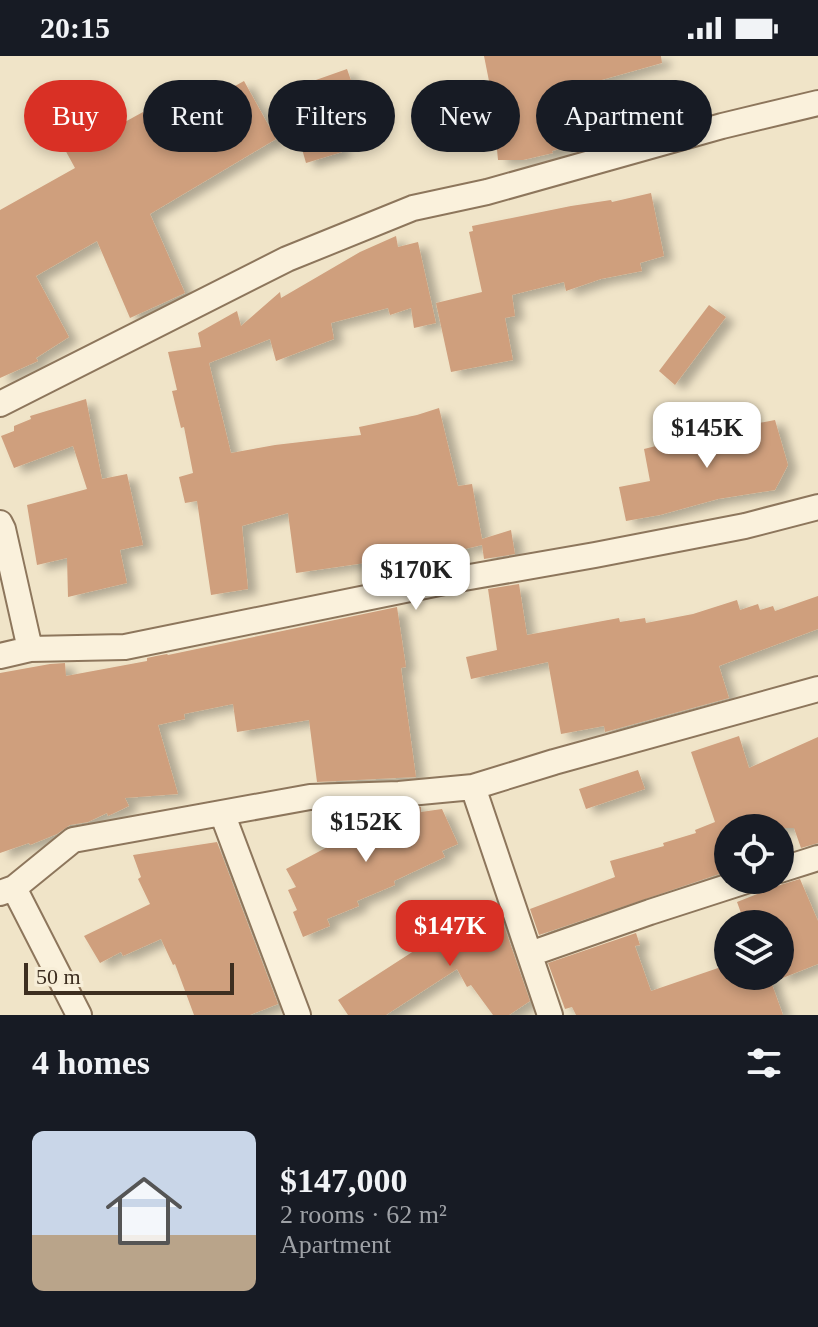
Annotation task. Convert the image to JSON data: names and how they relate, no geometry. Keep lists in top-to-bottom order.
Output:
{
  "scale_bar": "50 m",
  "page": {
    "status": "20:15",
    "chip": [
      "Buy",
      "Rent",
      "Filters",
      "New",
      "Apartment"
    ],
    "price": [
      "$145K",
      "$170K",
      "$152K",
      "$147K"
    ],
    "scale": "50 m",
    "heading": "4 homes",
    "list": [
      {
        "name": "$147,000",
        "note": "2 rooms · 62 m² · Apartment"
      }
    ]
  }
}
